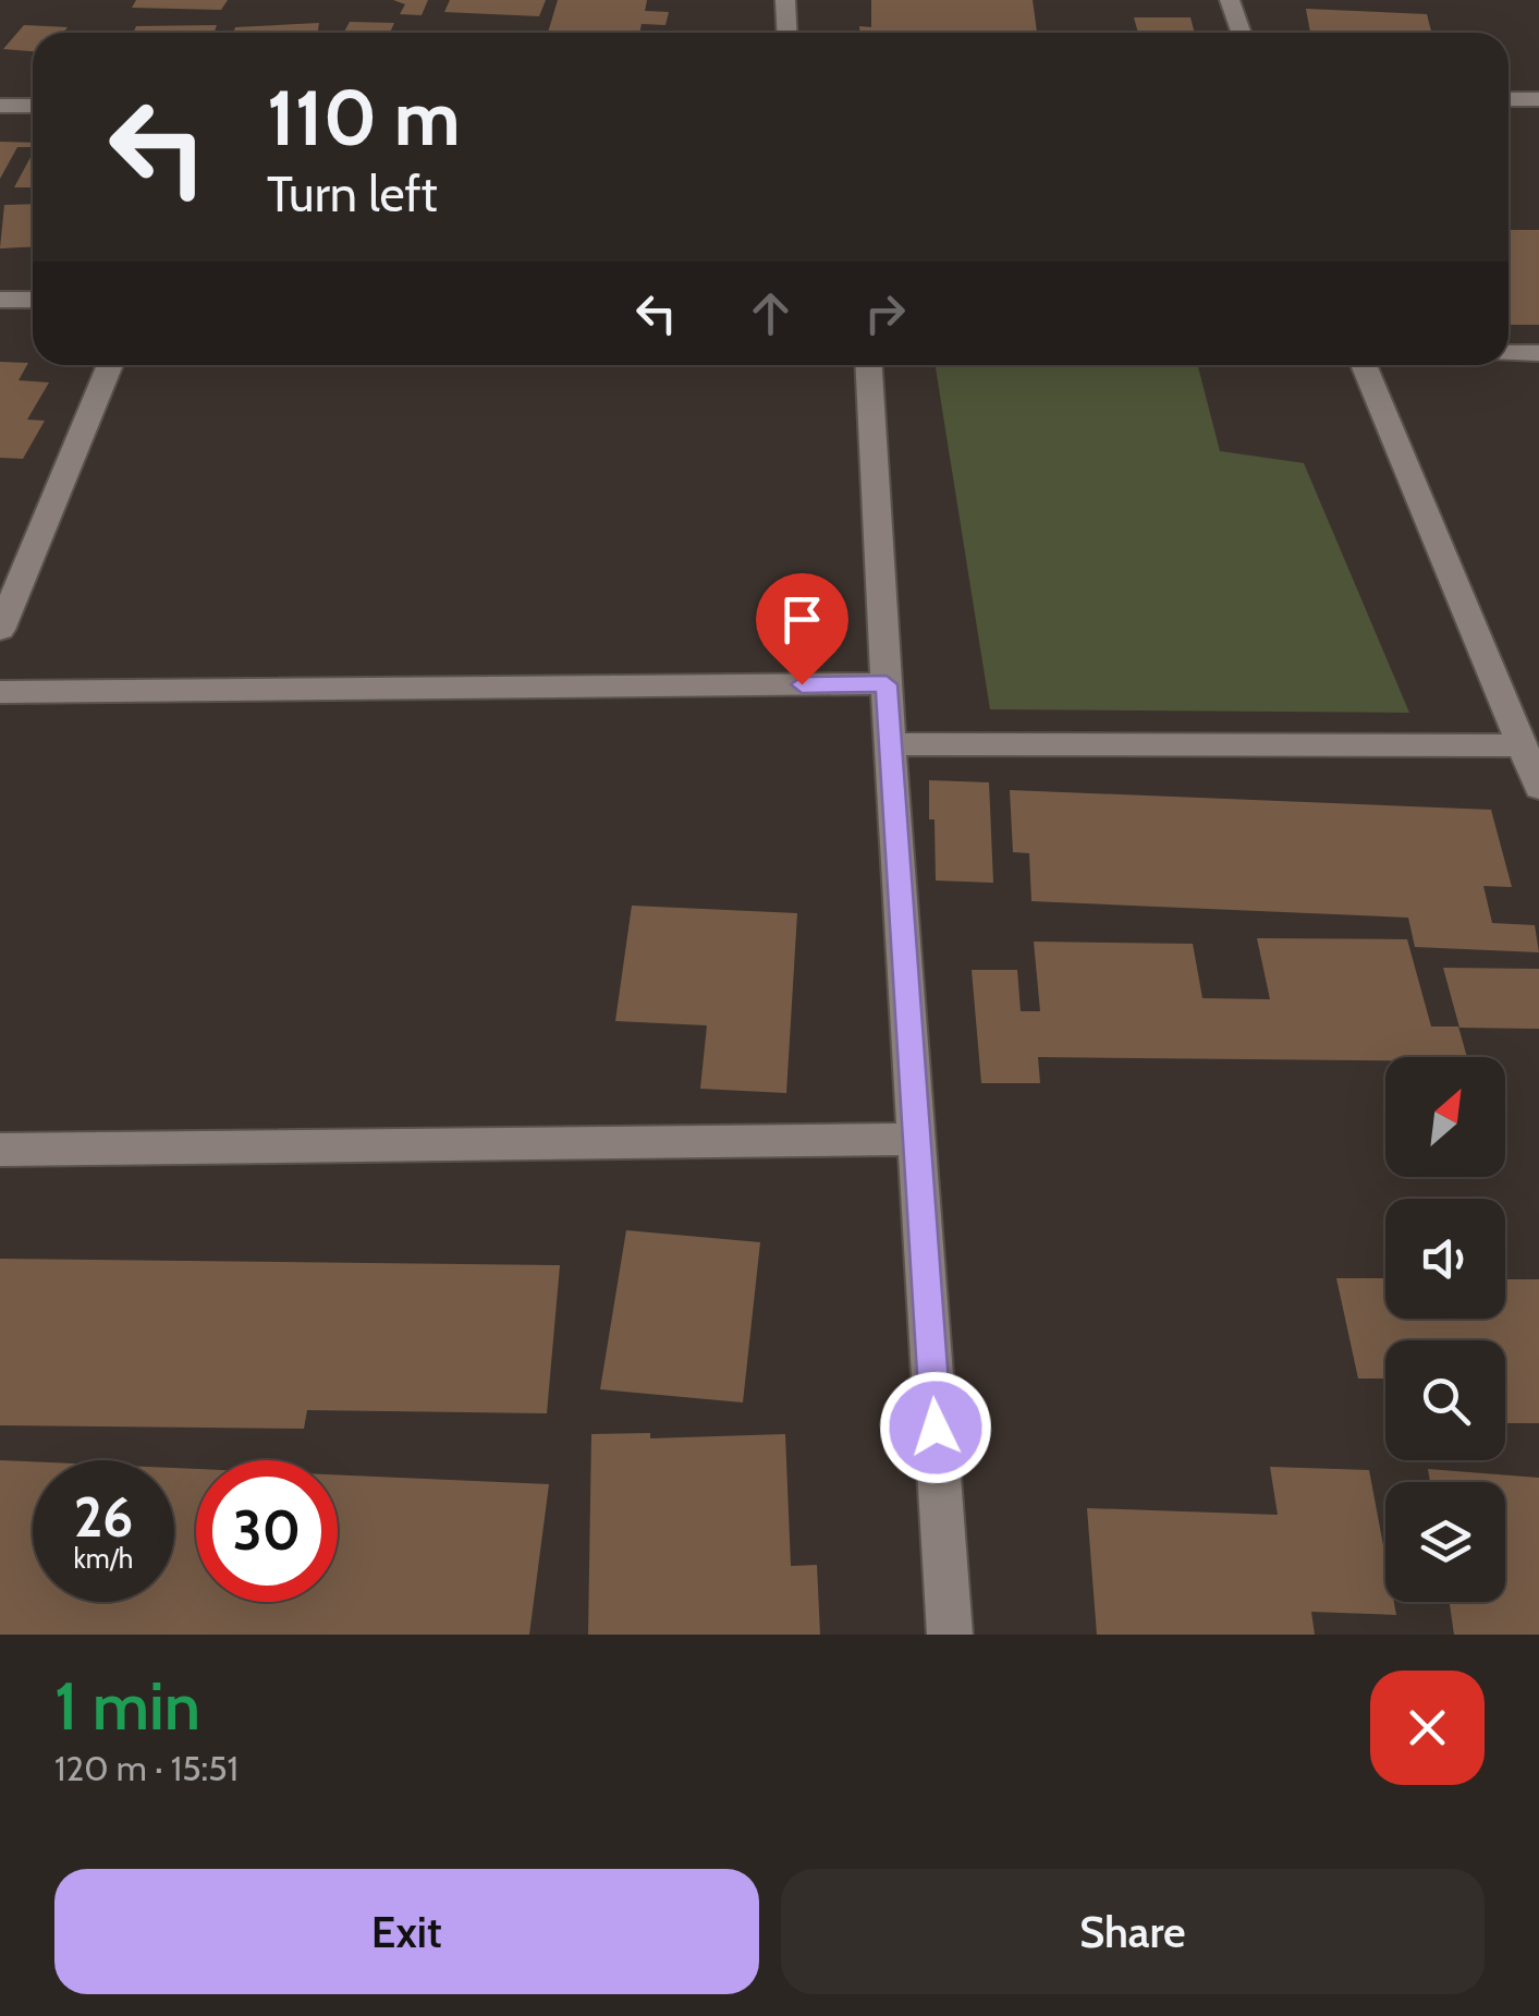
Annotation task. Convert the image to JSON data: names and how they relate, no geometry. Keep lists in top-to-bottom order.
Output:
{
  "north": "top right",
  "page": {
    "turn": ["110 m", "Turn left"],
    "speed": "26 km/h",
    "limit": "30",
    "heading": ["1 min", "120 m · 15:51"],
    "buttons": ["Exit", "Share"]
  }
}
